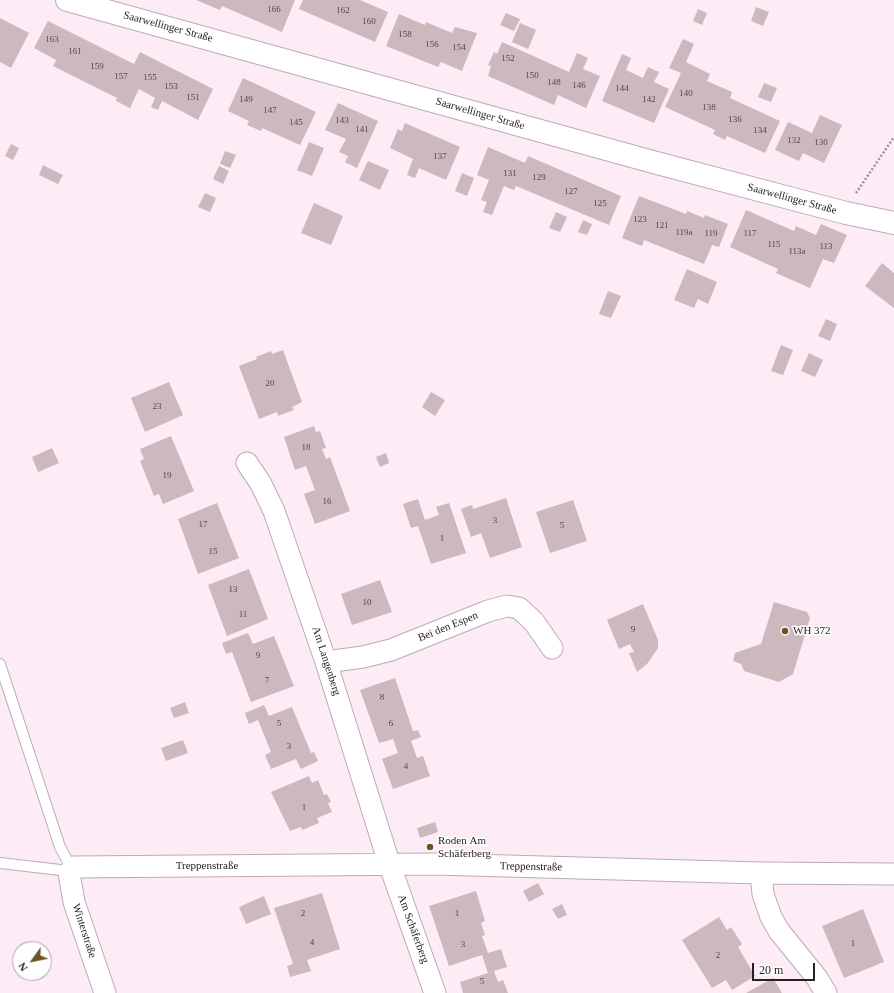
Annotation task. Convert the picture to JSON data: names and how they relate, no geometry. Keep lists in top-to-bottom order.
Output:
{
  "streets": {
    "street": [
      "Saarwellinger Straße",
      "Bei den Espen",
      "Am Langenberg",
      "Treppenstraße",
      "Am Schäferberg",
      "Winterstraße"
    ]
  },
  "crossings": [
    ["Bei den Espen", "Am Langenberg"],
    ["Am Langenberg", "Treppenstraße"],
    ["Am Langenberg", "Am Schäferberg"],
    ["Treppenstraße", "Am Schäferberg"],
    ["Treppenstraße", "Winterstraße"]
  ],
  "places": ["WH 372", "Roden Am Schäferberg"],
  "house_numbers": [
    "166",
    "162",
    "160",
    "158",
    "163",
    "156",
    "154",
    "161",
    "152",
    "159",
    "150",
    "157",
    "155",
    "148",
    "146",
    "153",
    "144",
    "140",
    "151",
    "149",
    "142",
    "138",
    "147",
    "136",
    "143",
    "145",
    "141",
    "134",
    "132",
    "130",
    "137",
    "131",
    "129",
    "127",
    "125",
    "123",
    "121",
    "119a",
    "119",
    "117",
    "115",
    "113",
    "113a",
    "20",
    "23",
    "18",
    "19",
    "16",
    "3",
    "17",
    "5",
    "1",
    "15",
    "13",
    "10",
    "11",
    "9",
    "9",
    "7",
    "8",
    "5",
    "6",
    "3",
    "4",
    "1",
    "2",
    "1",
    "4",
    "1",
    "3",
    "2",
    "5"
  ],
  "scale_bar": "20 m",
  "north": "bottom left"
}
